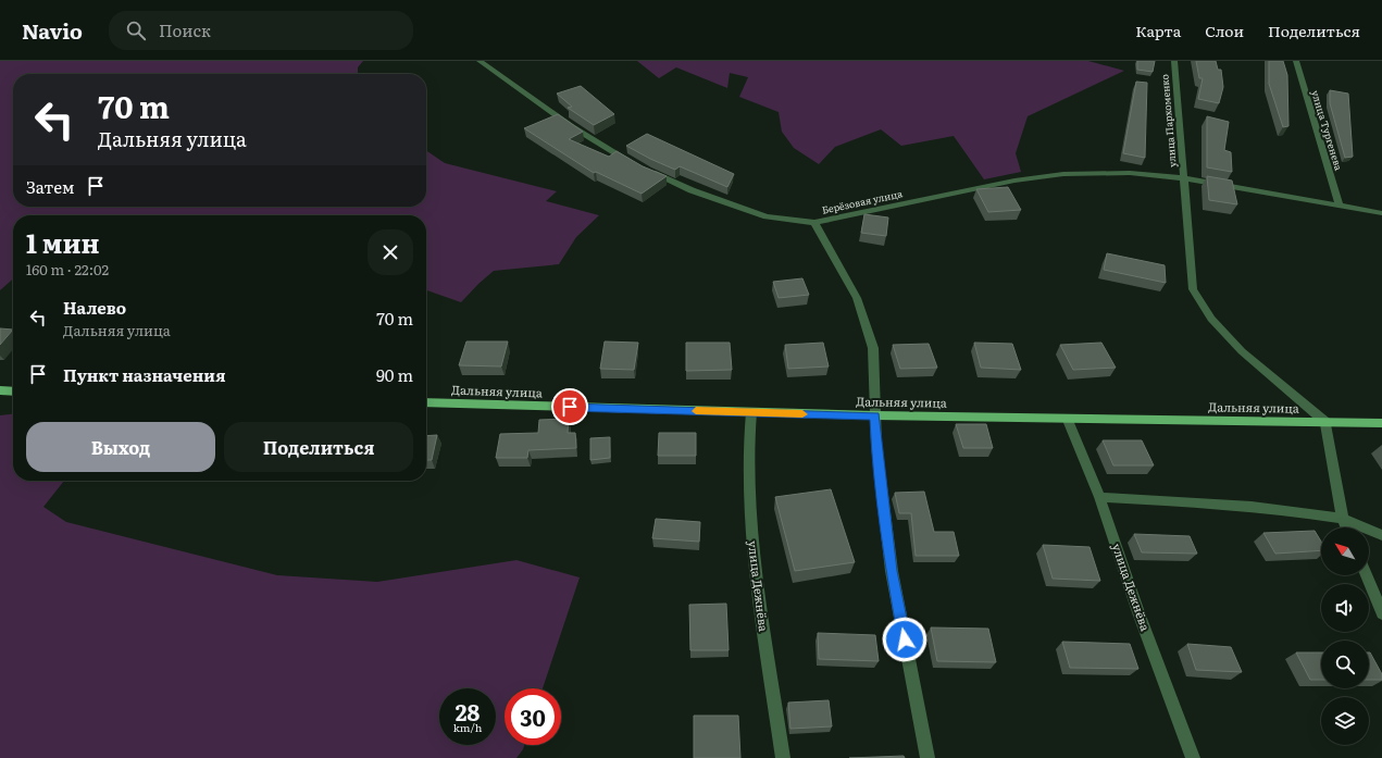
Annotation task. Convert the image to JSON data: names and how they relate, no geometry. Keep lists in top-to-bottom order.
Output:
{
  "streets": {
    "main road": ["Дальняя улица"],
    "street": [
      "улица Пархоменко",
      "улица Тургенева",
      "Берёзовая улица",
      "улица Дежнёва"
    ]
  },
  "crossings": [
    ["улица Пархоменко", "Берёзовая улица"],
    ["улица Пархоменко", "Дальняя улица"],
    ["улица Тургенева", "Берёзовая улица"],
    ["Дальняя улица", "улица Дежнёва"]
  ],
  "north": "top left",
  "page": {
    "header": "Navio",
    "search": "Поиск",
    "nav": ["Карта", "Слои", "Поделиться"],
    "turn": ["70 m", "Дальняя улица"],
    "then": "Затем",
    "heading": ["1 мин", "160 m · 22:02"],
    "list": [
      {
        "name": "Налево",
        "note": "Дальняя улица",
        "value": "70 m"
      },
      {
        "name": "Пункт назначения",
        "value": "90 m"
      }
    ],
    "buttons": ["Выход", "Поделиться"],
    "speed": "28 km/h",
    "limit": "30"
  }
}
